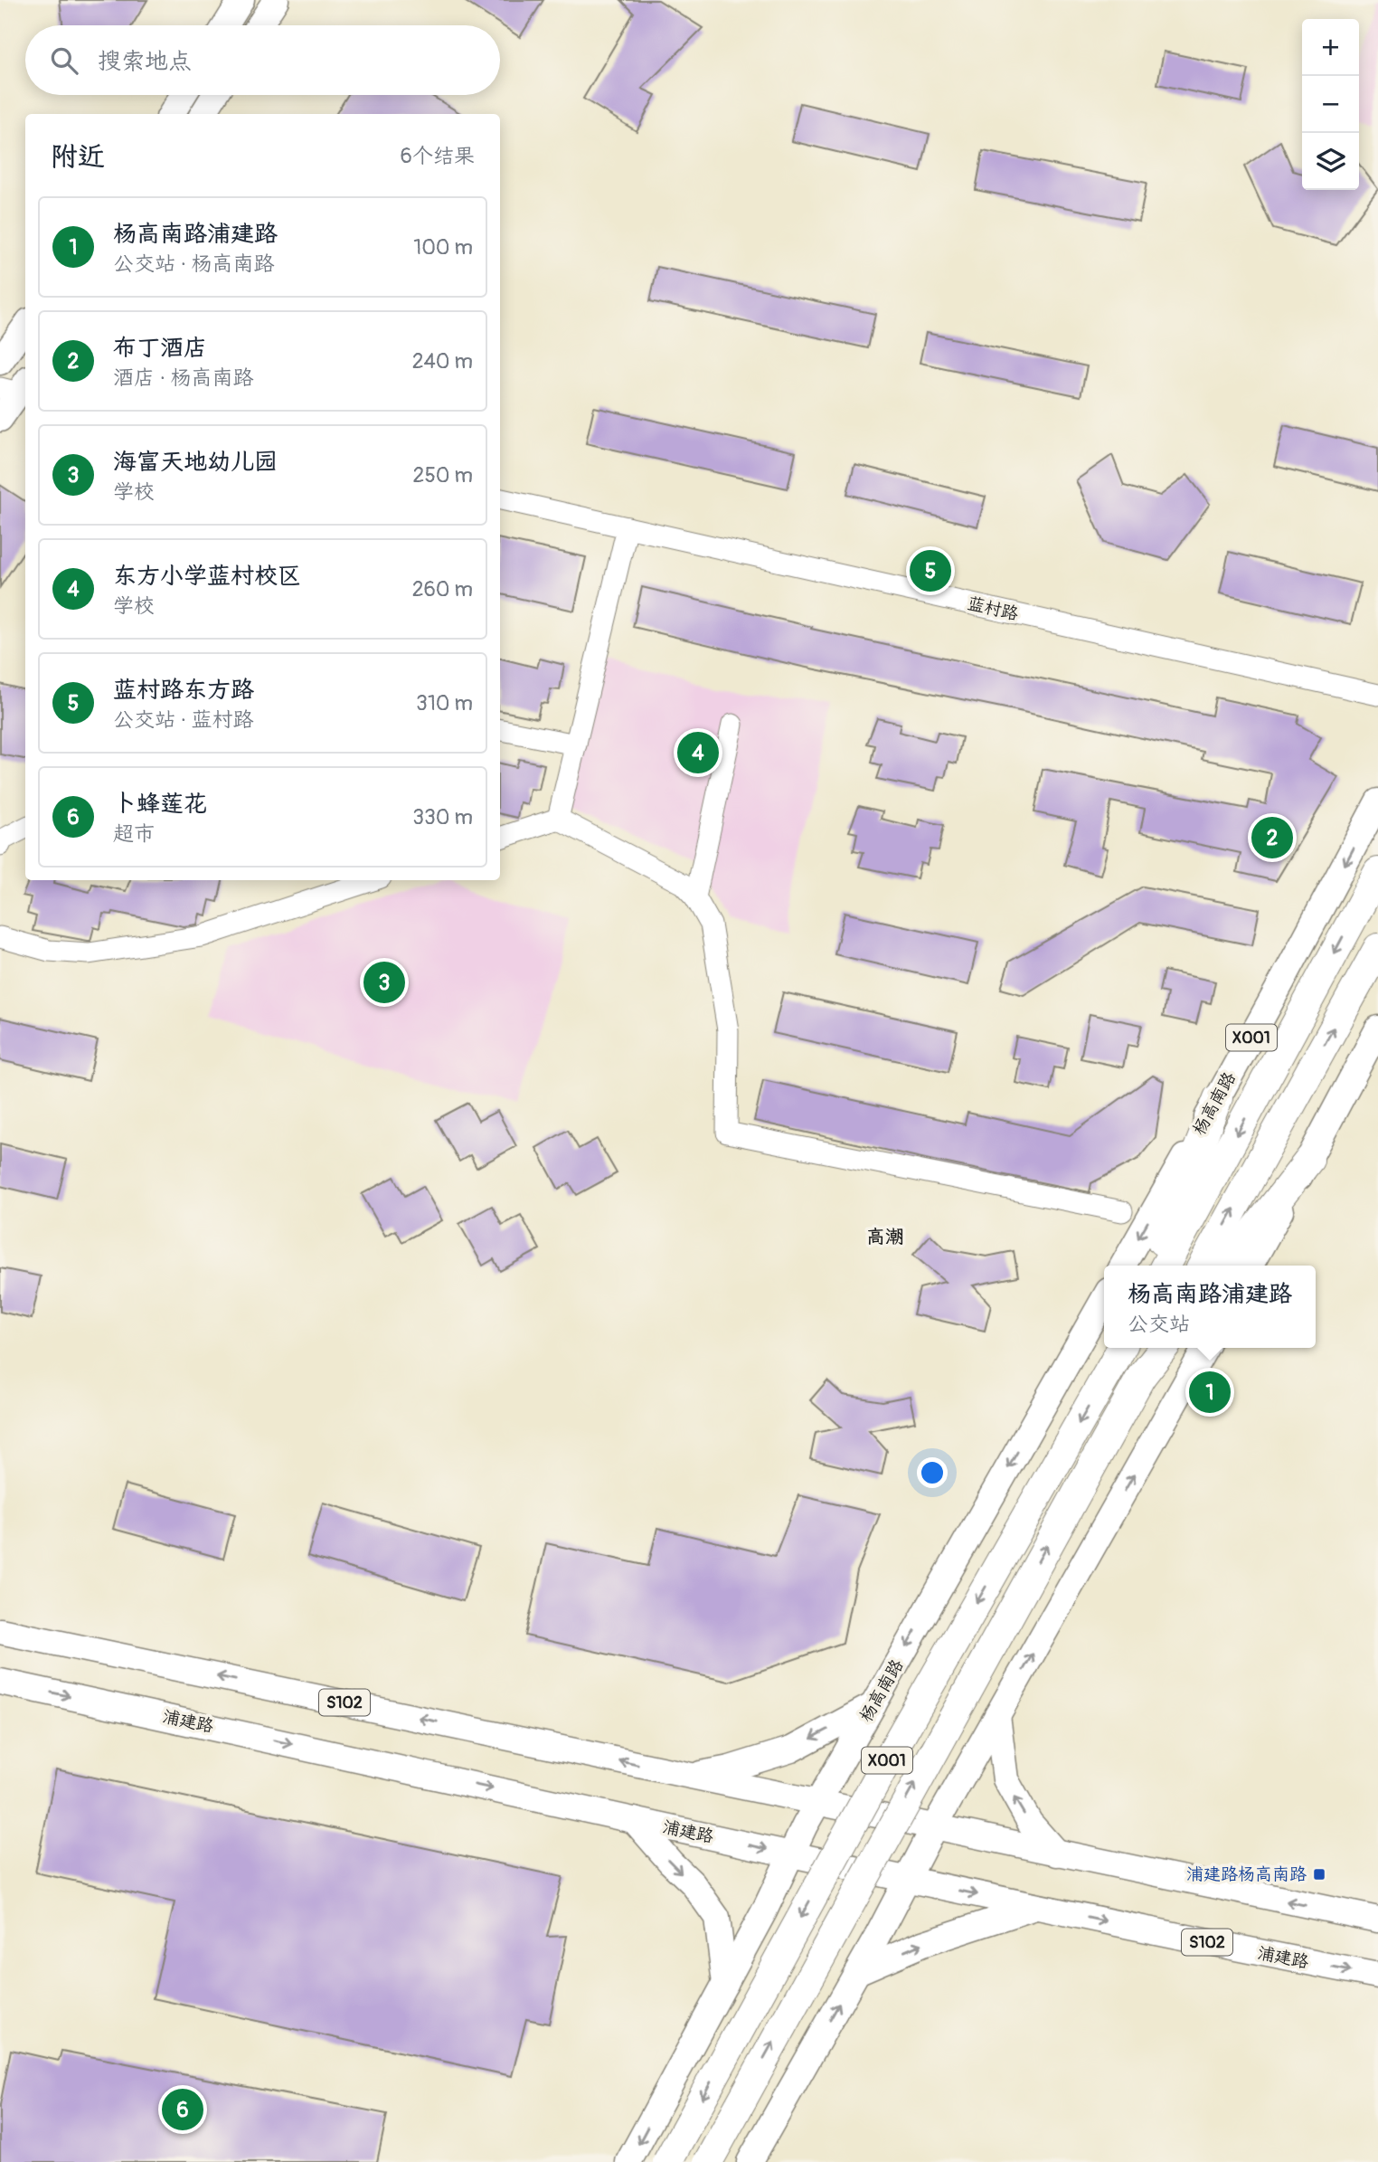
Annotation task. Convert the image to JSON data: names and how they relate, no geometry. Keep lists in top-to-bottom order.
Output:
{
  "streets": {
    "highway": ["X001", "杨高南路"],
    "main road": ["S102", "浦建路"],
    "street": ["蓝村路"]
  },
  "crossings": [
    ["杨高南路", "S102"],
    ["杨高南路", "浦建路"]
  ],
  "districts": ["高潮"],
  "places": {
    "transit": ["浦建路杨高南路"]
  },
  "page": {
    "map_buttons": ["+", "−"],
    "search": "搜索地点",
    "heading": ["附近", "6个结果"],
    "list": [
      {
        "mark": "1",
        "name": "杨高南路浦建路",
        "note": "公交站 · 杨高南路",
        "value": "100 m"
      },
      {
        "mark": "2",
        "name": "布丁酒店",
        "note": "酒店 · 杨高南路",
        "value": "240 m"
      },
      {
        "mark": "3",
        "name": "海富天地幼儿园",
        "note": "学校",
        "value": "250 m"
      },
      {
        "mark": "4",
        "name": "东方小学蓝村校区",
        "note": "学校",
        "value": "260 m"
      },
      {
        "mark": "5",
        "name": "蓝村路东方路",
        "note": "公交站 · 蓝村路",
        "value": "310 m"
      },
      {
        "mark": "6",
        "name": "卜蜂莲花",
        "note": "超市",
        "value": "330 m"
      }
    ],
    "pins": [
      "5",
      "4",
      "2",
      "3",
      "1",
      "6"
    ],
    "popup": ["杨高南路浦建路", "公交站"]
  }
}
